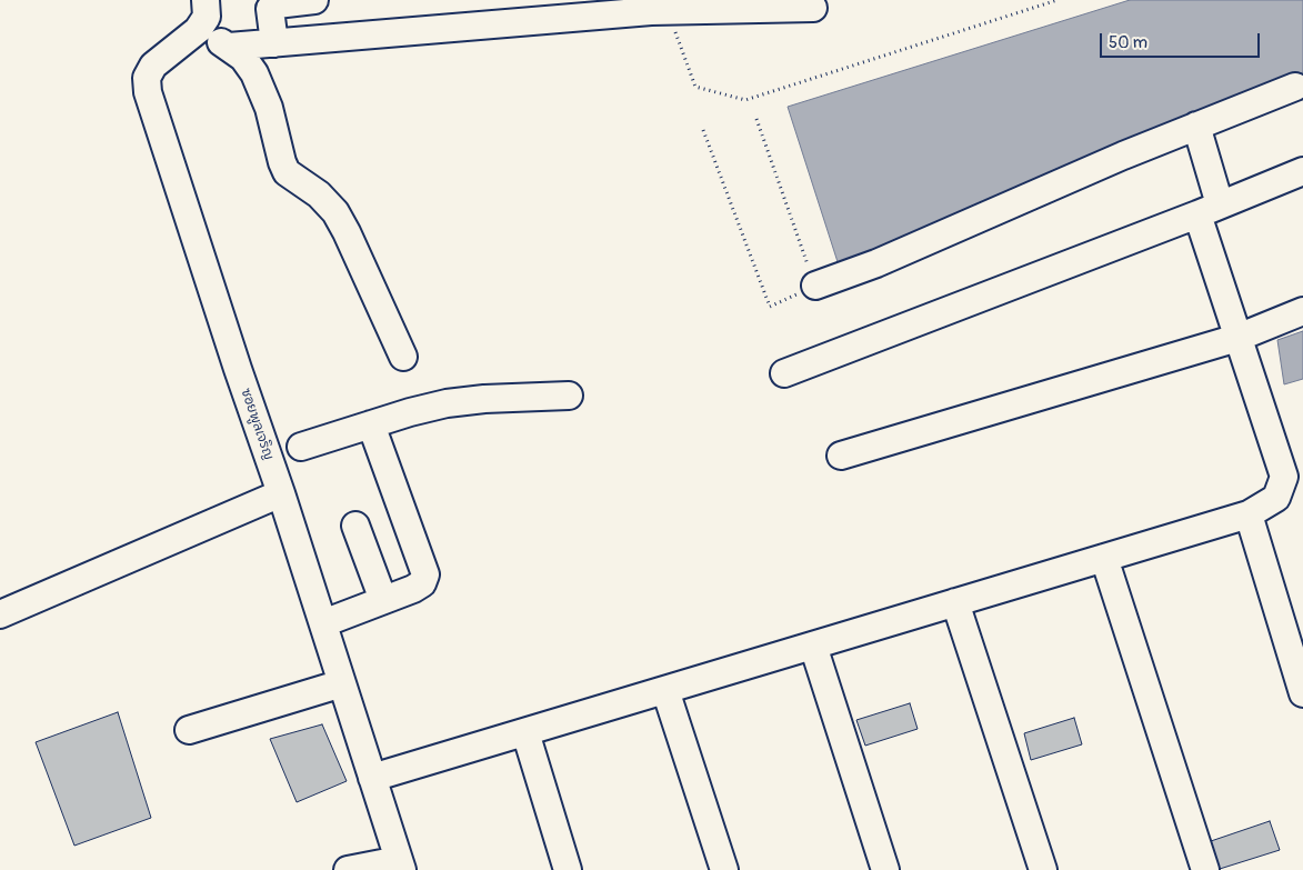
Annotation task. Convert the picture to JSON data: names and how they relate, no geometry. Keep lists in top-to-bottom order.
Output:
{
  "streets": {
    "street": ["ซอยพูลเจริญ"]
  },
  "scale_bar": "50 m"
}
